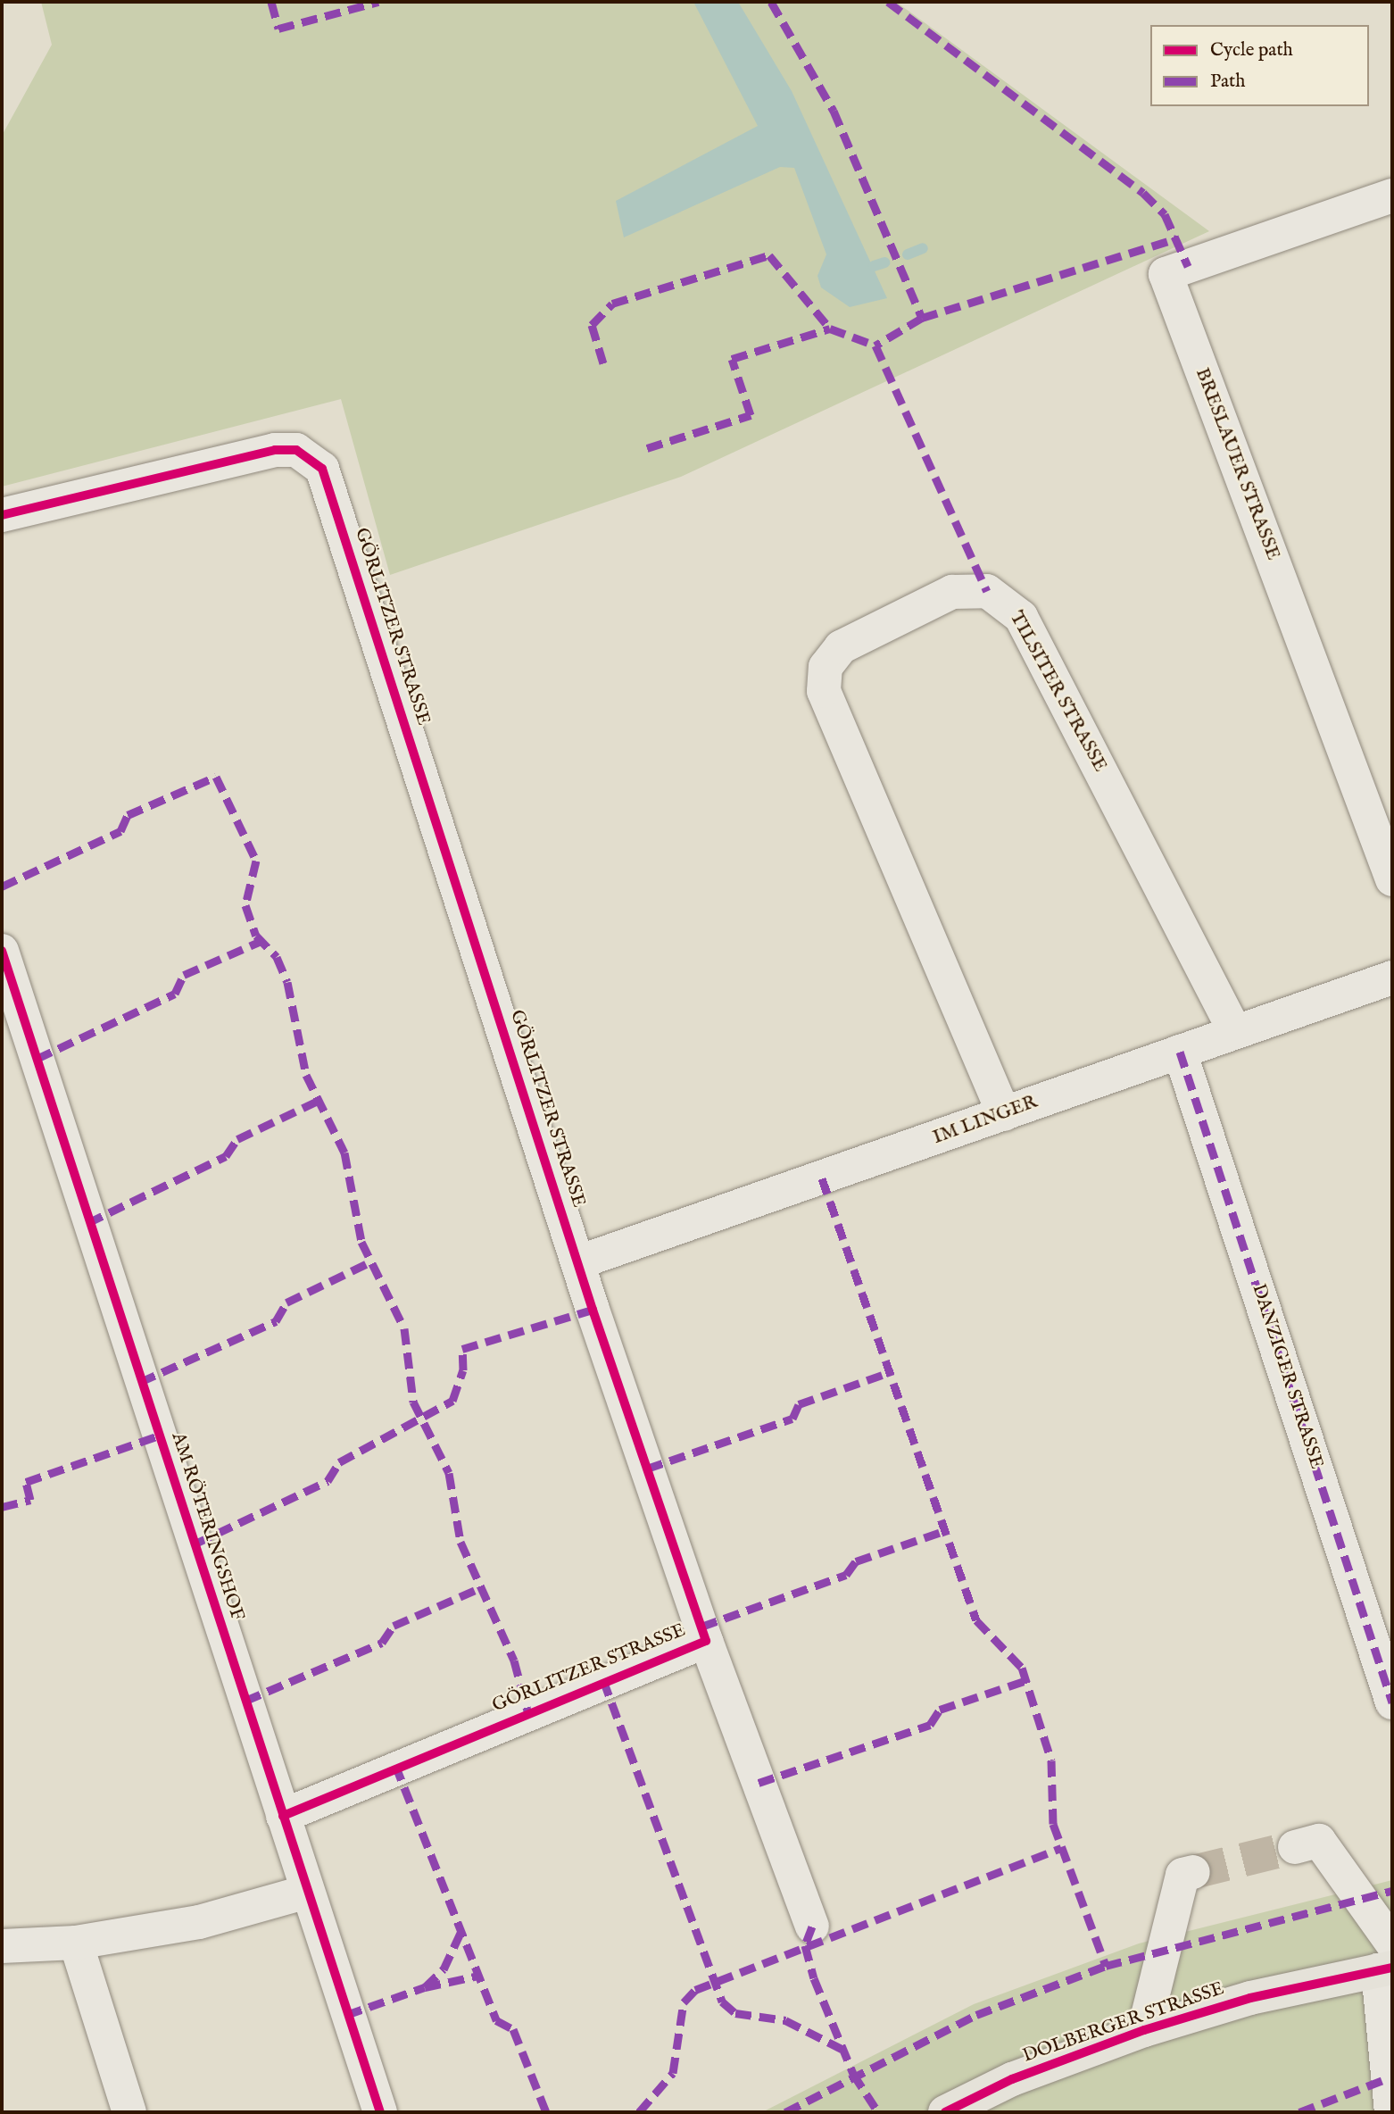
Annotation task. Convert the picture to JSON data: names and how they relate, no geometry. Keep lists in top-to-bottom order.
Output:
{
  "streets": {
    "main road": ["DOLBERGER STRASSE"],
    "street": [
      "BRESLAUER STRASSE",
      "GÖRLITZER STRASSE",
      "TILSITER STRASSE",
      "IM LINGER",
      "DANZIGER STRASSE",
      "AM RÖTERINGSHOF"
    ]
  },
  "crossings": [
    ["GÖRLITZER STRASSE", "IM LINGER"],
    ["GÖRLITZER STRASSE", "AM RÖTERINGSHOF"],
    ["TILSITER STRASSE", "IM LINGER"],
    ["IM LINGER", "DANZIGER STRASSE"]
  ],
  "legend": ["Cycle path", "Path"]
}
